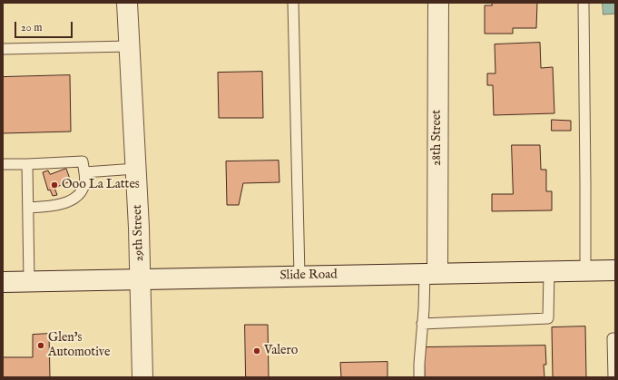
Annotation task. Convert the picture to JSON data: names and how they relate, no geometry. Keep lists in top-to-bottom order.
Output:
{
  "streets": {
    "street": ["28th Street", "29th Street", "Slide Road"]
  },
  "crossings": [
    ["28th Street", "Slide Road"],
    ["29th Street", "Slide Road"]
  ],
  "places": ["Ooo La Lattes", "Glen's Automotive", "Valero"],
  "scale_bar": "20 m"
}
